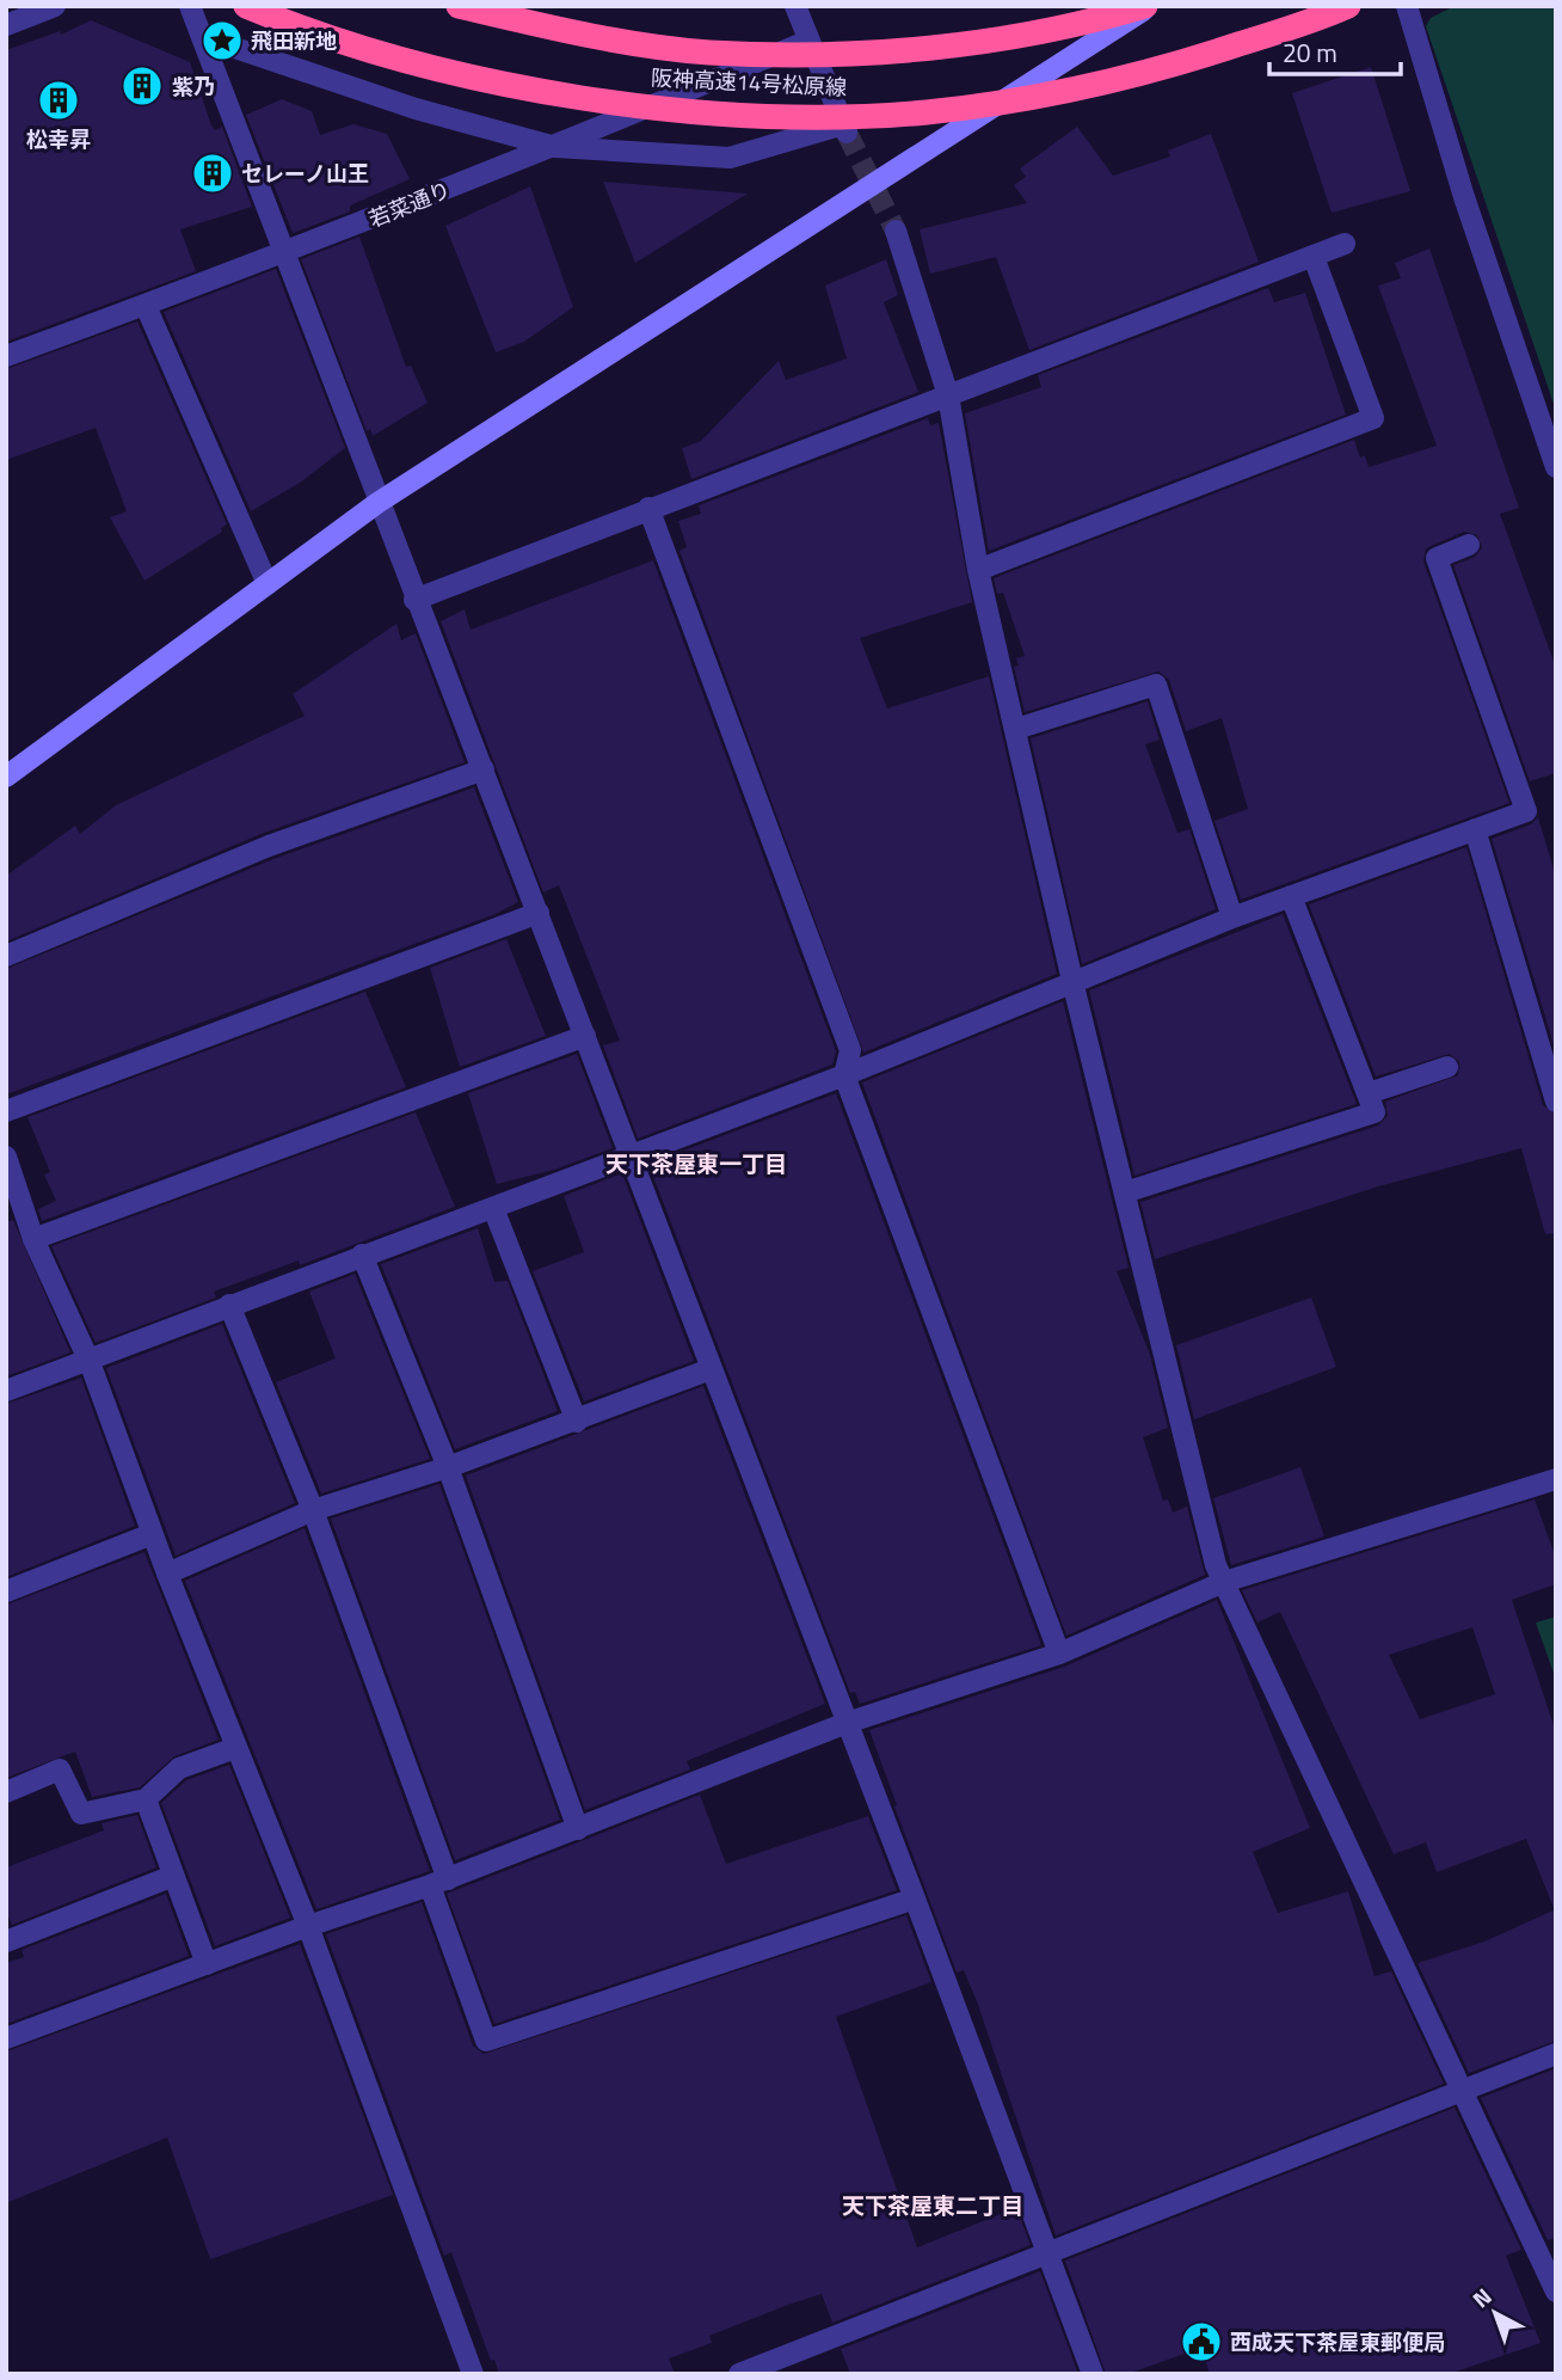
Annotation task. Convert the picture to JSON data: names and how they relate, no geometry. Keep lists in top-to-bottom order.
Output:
{
  "streets": {
    "highway": ["阪神高速14号松原線"],
    "street": ["若菜通り"]
  },
  "districts": ["天下茶屋東一丁目", "天下茶屋東二丁目"],
  "places": {
    "place": ["飛田新地"],
    "building": ["紫乃", "松幸昇", "セレーノ山王"],
    "public building": ["西成天下茶屋東郵便局"]
  },
  "scale_bar": "20 m",
  "north": "top left"
}
